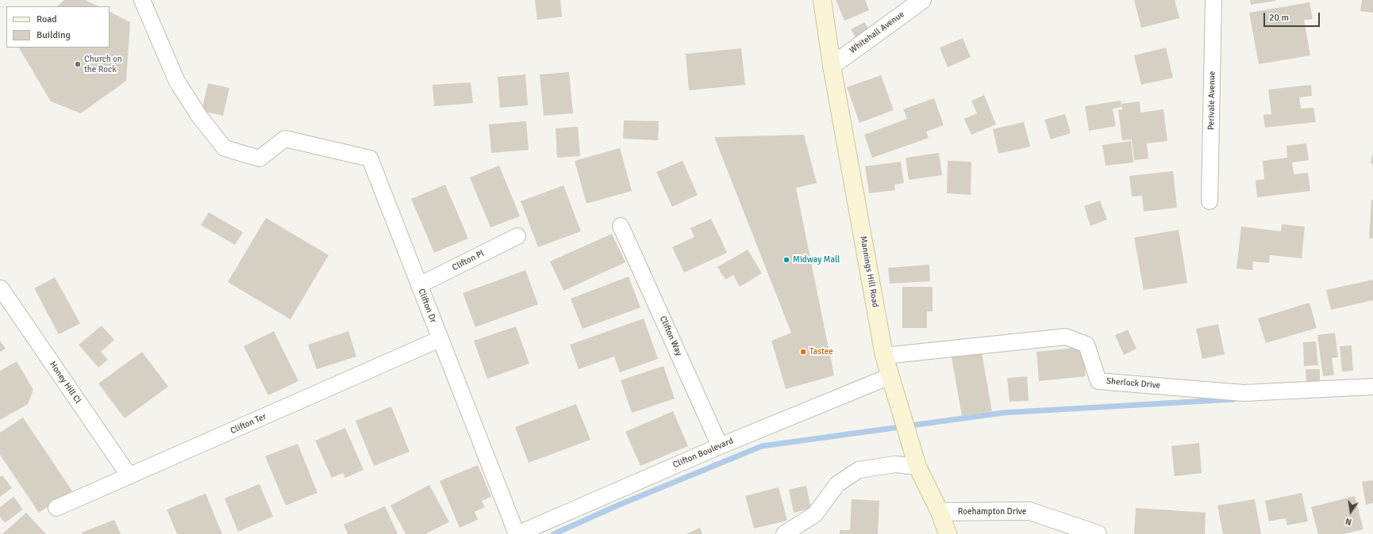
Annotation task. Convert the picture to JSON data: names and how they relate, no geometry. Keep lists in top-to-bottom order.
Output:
{
  "streets": {
    "main road": ["Mannings Hill Road"],
    "street": [
      "Whitehall Avenue",
      "Perivale Avenue",
      "Clifton Pl",
      "Clifton Dr",
      "Clifton Way",
      "Honey Hill Cl",
      "Sherlock Drive",
      "Clifton Ter",
      "Clifton Boulevard",
      "Roehampton Drive"
    ]
  },
  "crossings": [
    ["Whitehall Avenue", "Mannings Hill Road"],
    ["Clifton Pl", "Clifton Dr"],
    ["Mannings Hill Road", "Sherlock Drive"],
    ["Mannings Hill Road", "Clifton Boulevard"],
    ["Mannings Hill Road", "Roehampton Drive"],
    ["Clifton Dr", "Clifton Ter"],
    ["Clifton Dr", "Clifton Boulevard"],
    ["Clifton Way", "Clifton Boulevard"],
    ["Honey Hill Cl", "Clifton Ter"]
  ],
  "places": ["Church on the Rock", "Midway Mall", "Tastee"],
  "legend": ["Road", "Building"],
  "scale_bar": "20 m",
  "north": "bottom"
}
